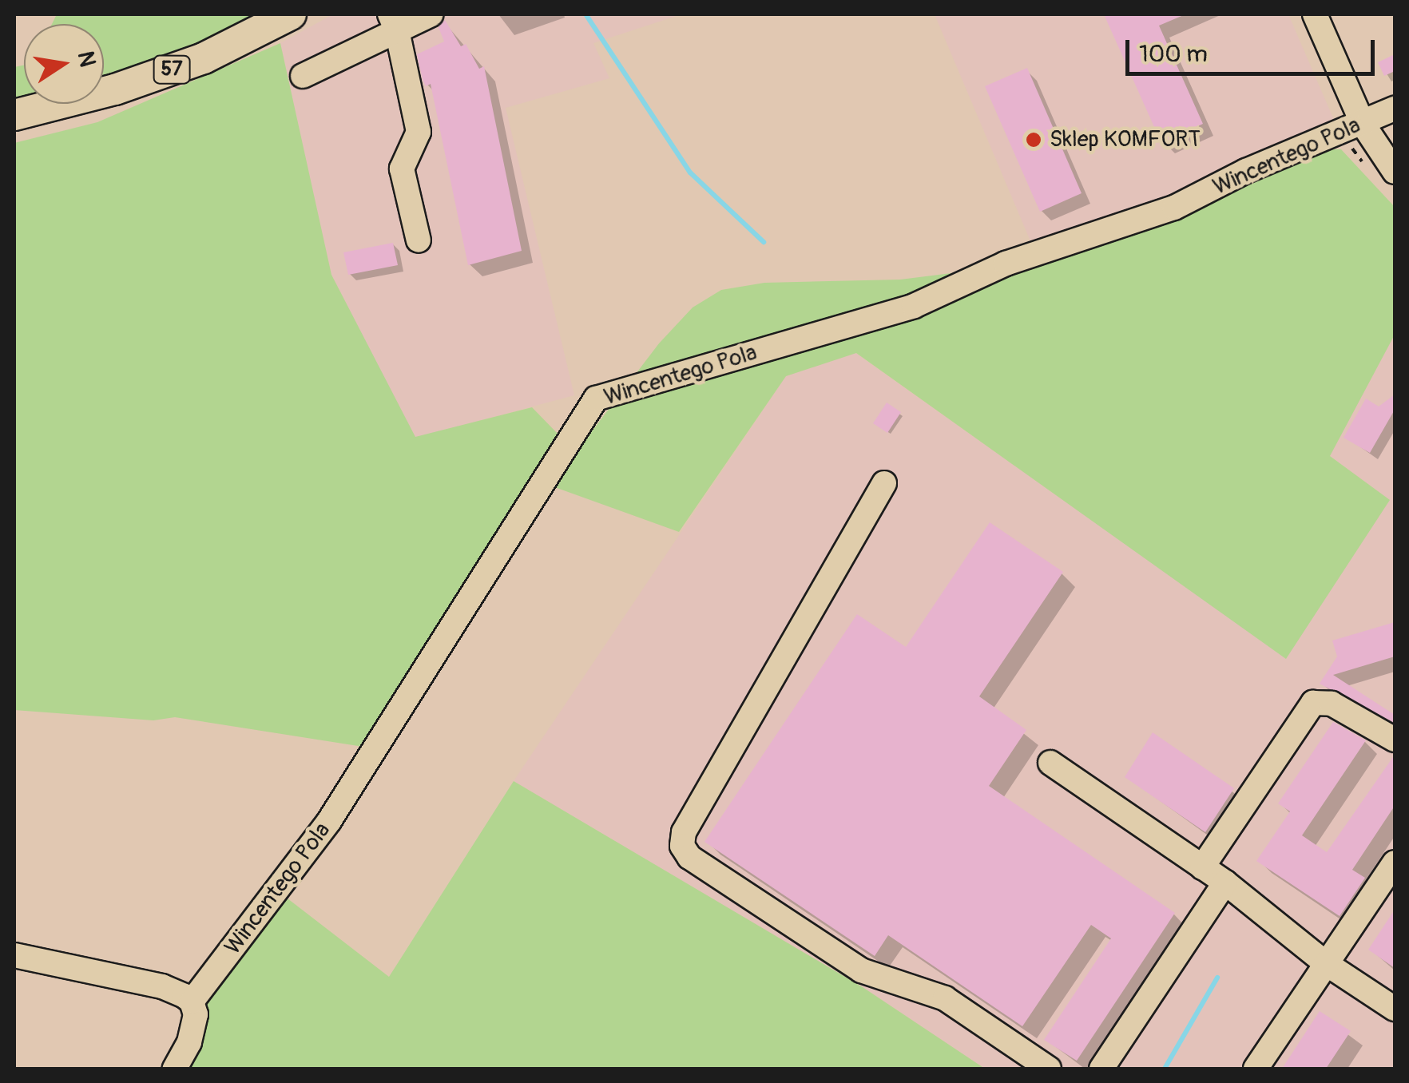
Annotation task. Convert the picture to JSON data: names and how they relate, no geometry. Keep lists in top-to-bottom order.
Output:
{
  "streets": {
    "main road": ["57"],
    "street": ["Wincentego Pola"]
  },
  "places": ["Sklep KOMFORT"],
  "scale_bar": "100 m",
  "north": "right"
}
